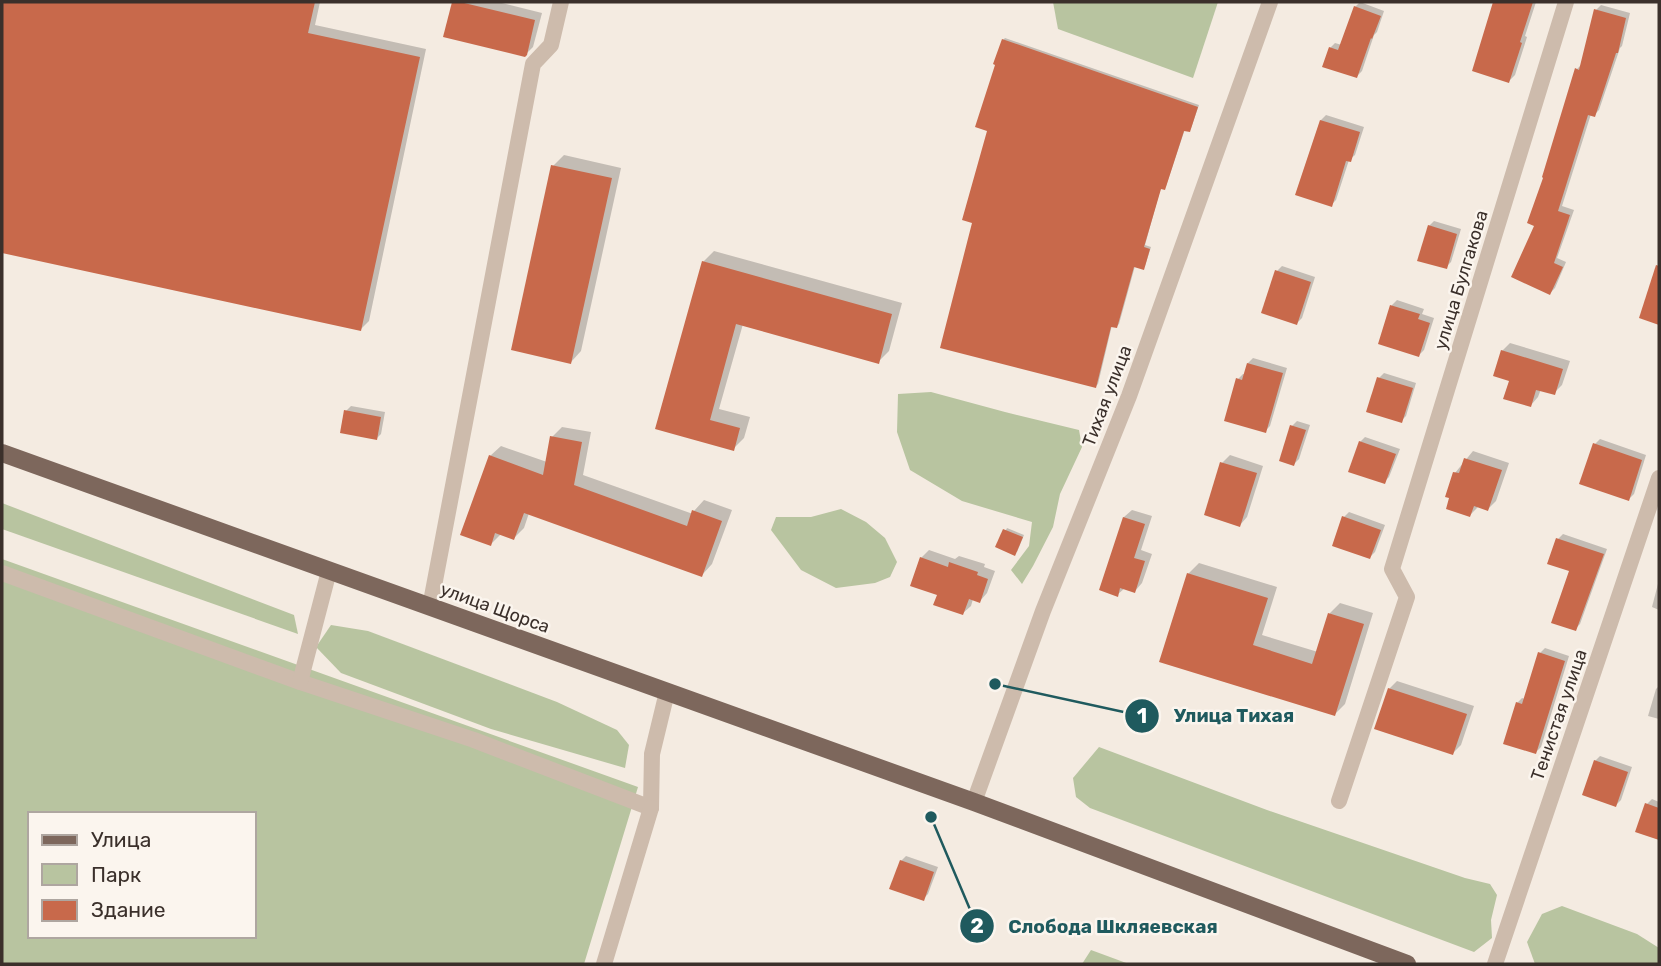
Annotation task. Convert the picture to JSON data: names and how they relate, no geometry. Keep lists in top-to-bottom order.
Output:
{
  "streets": {
    "main road": ["улица Щорса"],
    "street": ["улица Булгакова", "Тихая улица", "Тенистая улица"]
  },
  "crossings": [
    ["Тихая улица", "улица Щорса"]
  ],
  "places": ["Улица Тихая", "Слобода Шкляевская"],
  "legend": ["Улица", "Парк", "Здание"]
}
